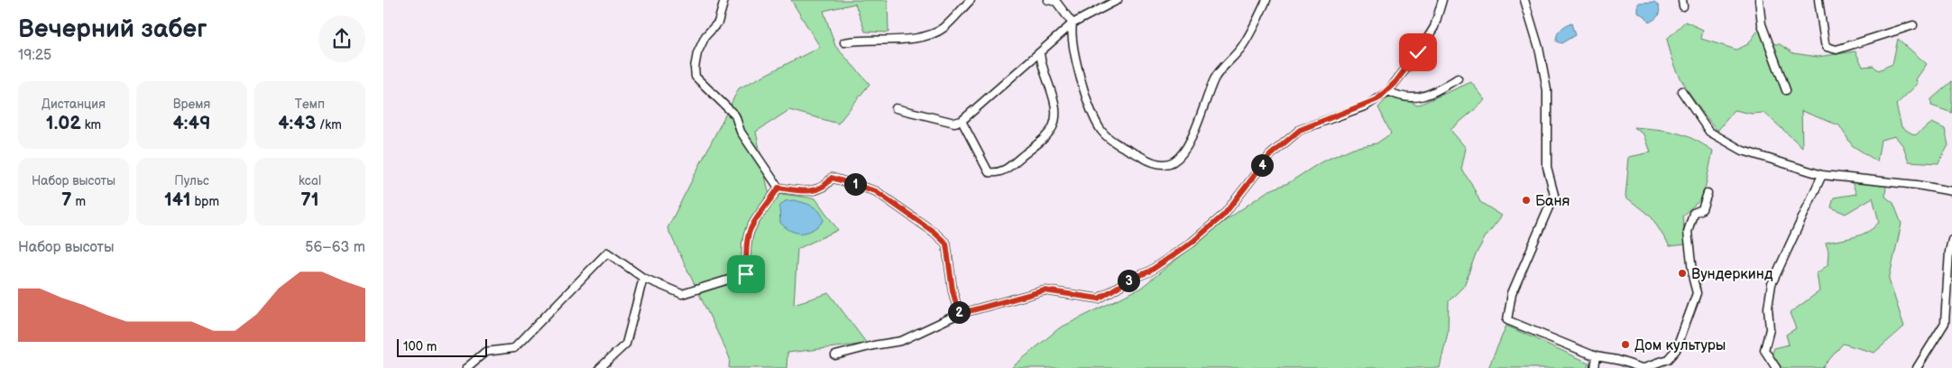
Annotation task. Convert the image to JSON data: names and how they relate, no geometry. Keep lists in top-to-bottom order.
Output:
{
  "places": ["Баня", "Вундеркинд", "Дом культуры"],
  "scale_bar": "100 m",
  "page": {
    "heading": ["Вечерний забег", "19:25"],
    "stats": [
      ["Дистанция", "1.02 km"],
      ["Время", "4:49"],
      ["Темп", "4:43 /km"],
      ["Набор высоты", "7 m"],
      ["Пульс", "141 bpm"],
      ["kcal", "71"]
    ],
    "pins": [
      "4",
      "1",
      "3",
      "2"
    ],
    "chart": ["Набор высоты", "56–63 m"],
    "scale": "100 m"
  }
}
